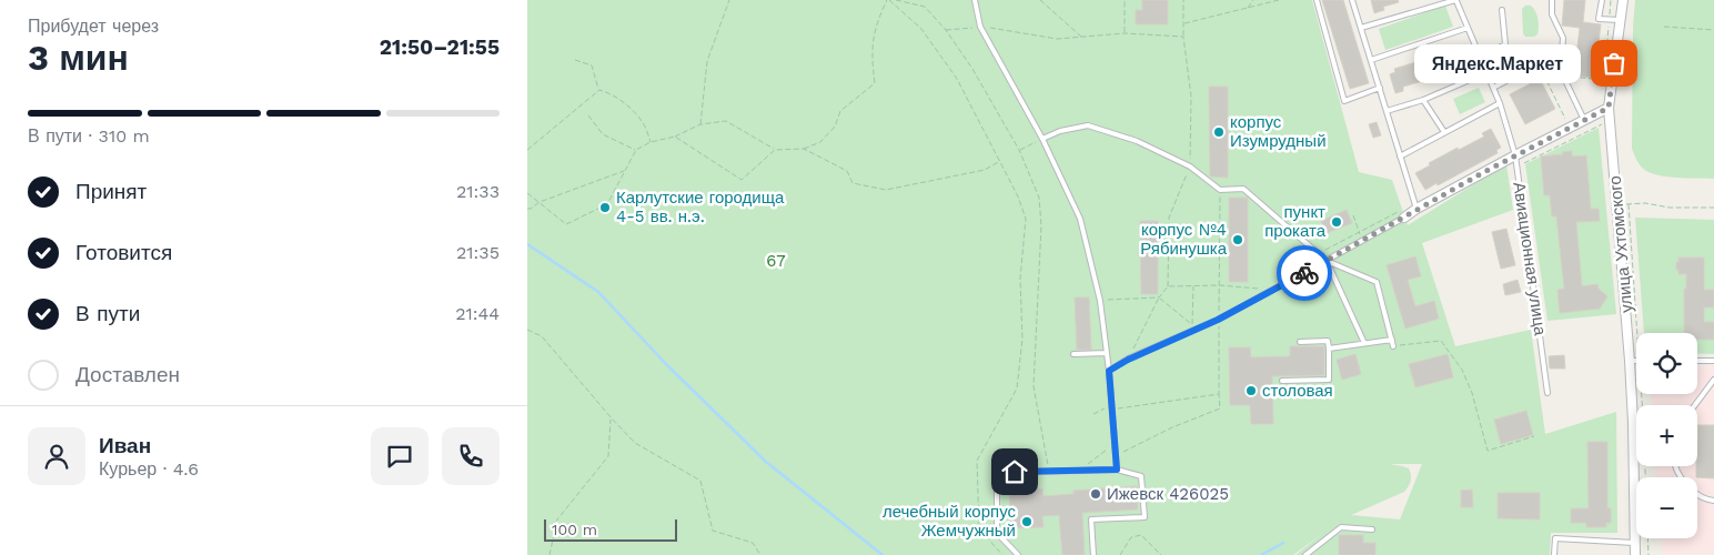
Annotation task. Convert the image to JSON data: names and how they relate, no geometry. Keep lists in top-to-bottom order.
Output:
{
  "streets": {
    "street": ["улица Ухтомского"],
    "lane": ["Авиационная улица"]
  },
  "parks": ["67"],
  "places": [
    "Яндекс.Маркет",
    "корпус Изумрудный",
    "Карлутские городища 4-5 вв. н.э.",
    "пункт проката",
    "корпус №4 Рябинушка",
    "столовая",
    "Ижевск 426025",
    "лечебный корпус Жемчужный"
  ],
  "scale_bar": "100 m",
  "page": {
    "heading": ["3 мин", "Прибудет через", "21:50–21:55"],
    "panel": ["Иван", "Курьер · 4.6"],
    "bubble": "Яндекс.Маркет",
    "bar": "В пути · 310 m",
    "list": [
      ["Принят", "21:33"],
      ["Готовится", "21:35"],
      ["В пути", "21:44"],
      "Доставлен"
    ],
    "map_buttons": ["+", "−"],
    "scale": "100 m"
  }
}
